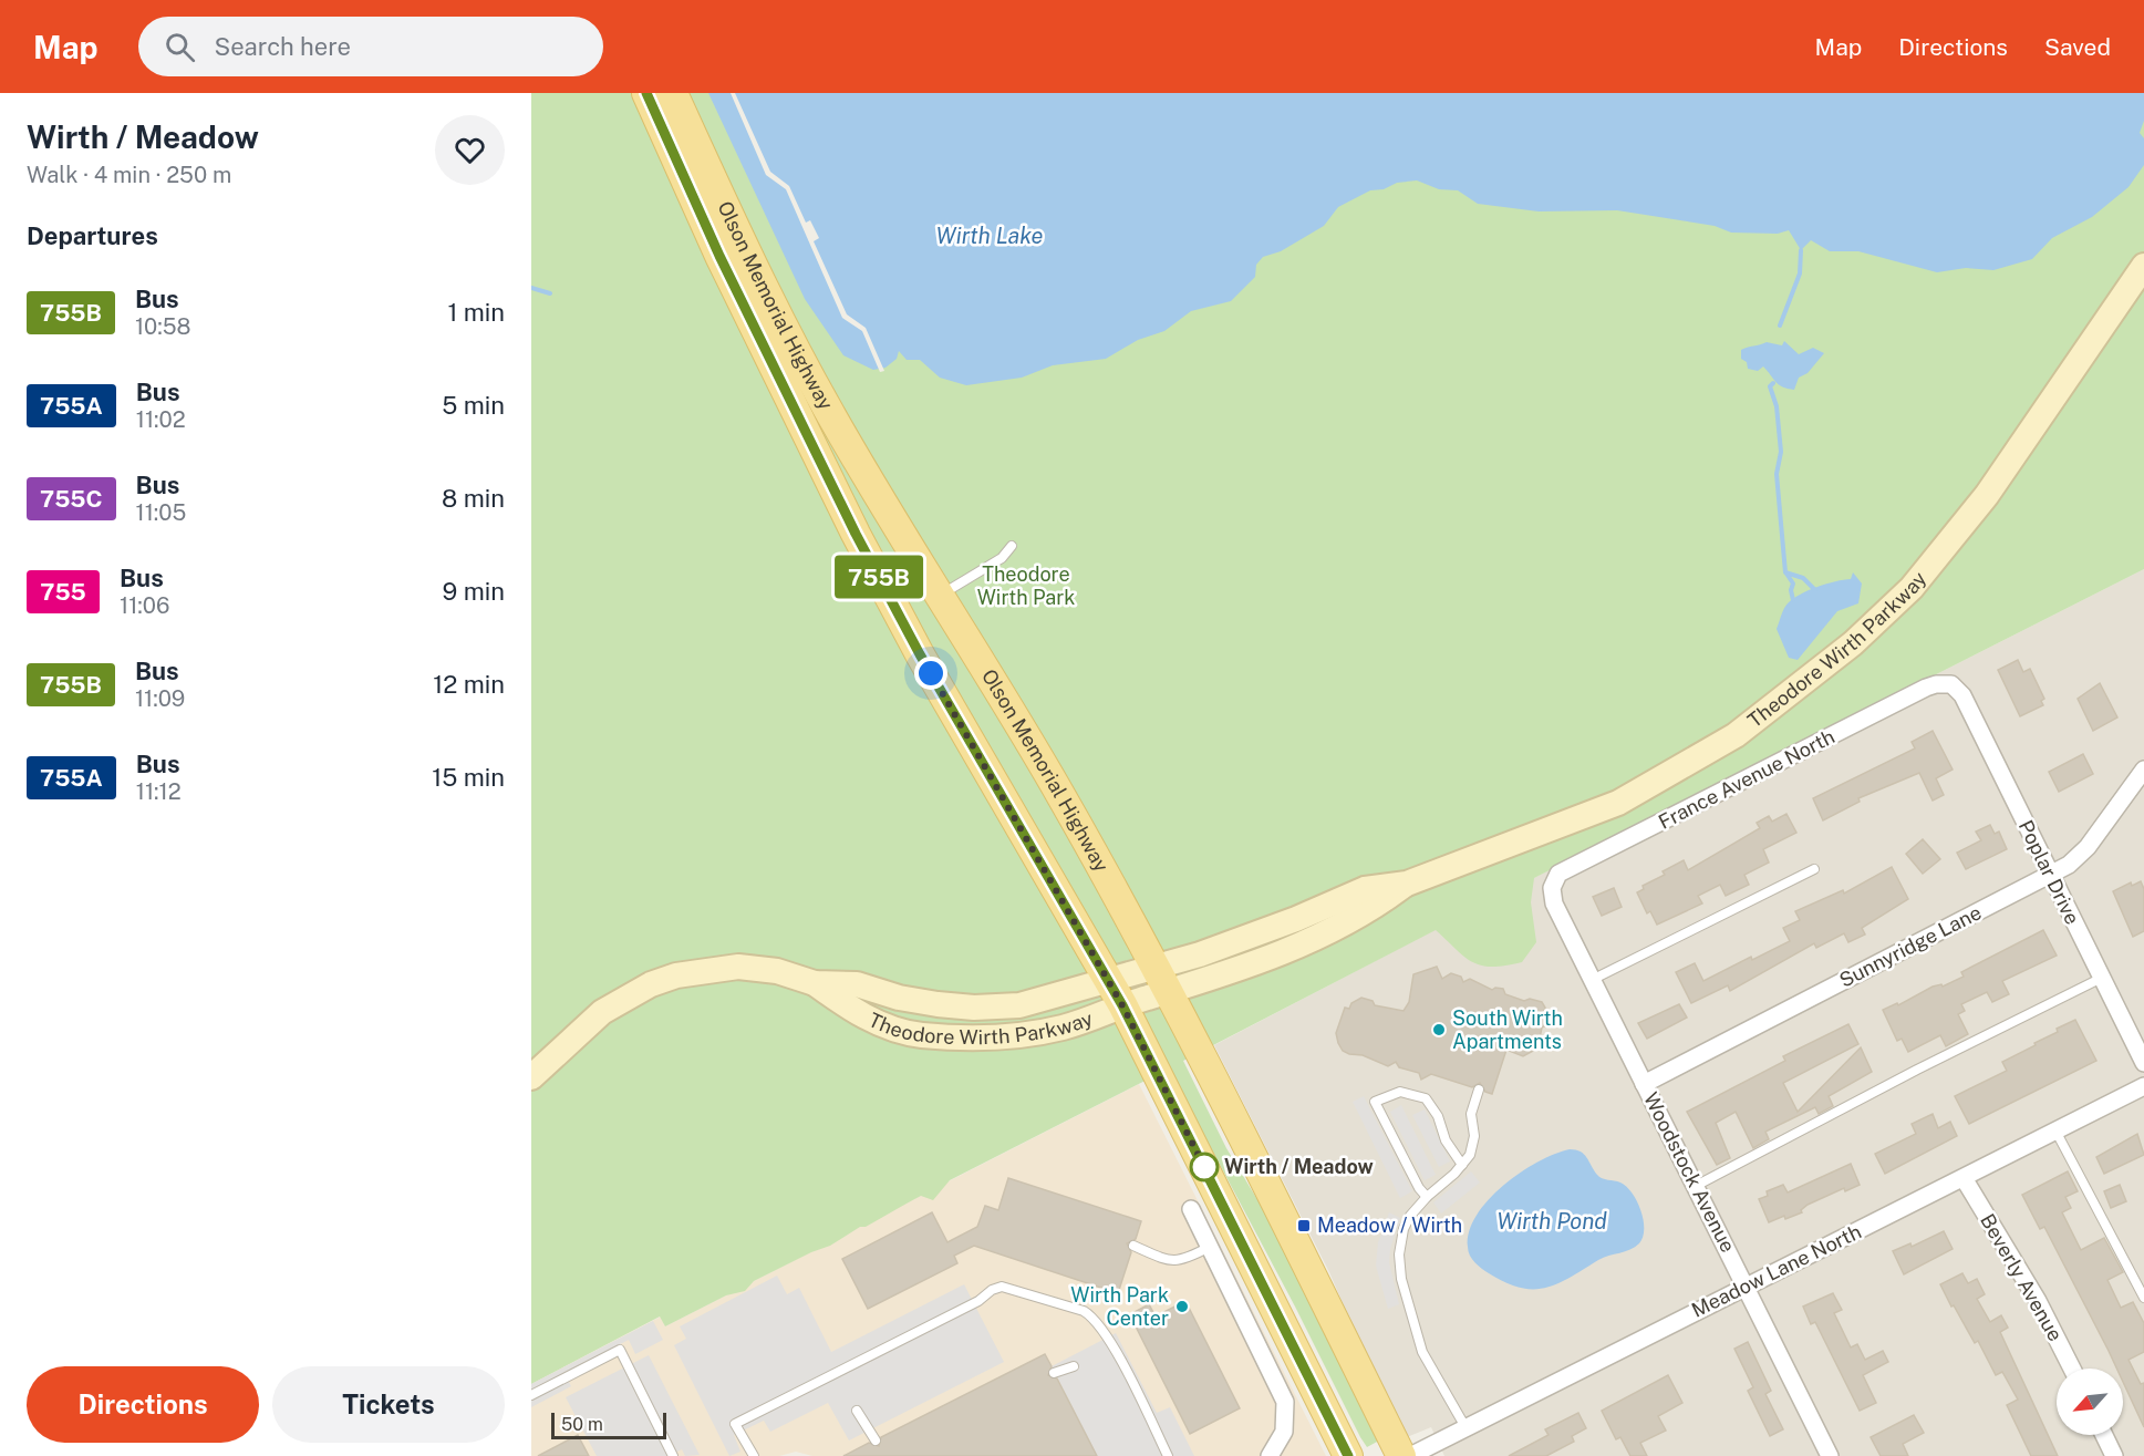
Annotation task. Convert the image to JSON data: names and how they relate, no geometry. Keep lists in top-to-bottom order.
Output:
{
  "streets": {
    "main road": ["Olson Memorial Highway"],
    "street": [
      "Theodore Wirth Parkway",
      "France Avenue North",
      "Poplar Drive",
      "Sunnyridge Lane",
      "Woodstock Avenue",
      "Meadow Lane North",
      "Beverly Avenue"
    ]
  },
  "crossings": [
    ["Olson Memorial Highway", "Theodore Wirth Parkway"],
    ["France Avenue North", "Poplar Drive"],
    ["France Avenue North", "Woodstock Avenue"],
    ["Poplar Drive", "Sunnyridge Lane"],
    ["Sunnyridge Lane", "Woodstock Avenue"],
    ["Woodstock Avenue", "Meadow Lane North"],
    ["Meadow Lane North", "Beverly Avenue"]
  ],
  "water": ["Wirth Lake", "Wirth Pond"],
  "parks": ["Theodore Wirth Park"],
  "places": {
    "other": ["South Wirth Apartments", "Wirth / Meadow", "Wirth Park Center"],
    "transit": ["Meadow / Wirth"]
  },
  "lines": ["bus line 755B"],
  "scale_bar": "50 m",
  "north": "bottom left",
  "page": {
    "header": "Map",
    "search": "Search here",
    "nav": ["Map", "Directions", "Saved"],
    "heading": [
      ["Wirth / Meadow", "Walk · 4 min · 250 m"],
      "Departures"
    ],
    "on_map": "755B",
    "list": [
      {
        "mark": "755B",
        "name": "Bus",
        "note": "10:58",
        "value": "1 min"
      },
      {
        "mark": "755A",
        "name": "Bus",
        "note": "11:02",
        "value": "5 min"
      },
      {
        "mark": "755C",
        "name": "Bus",
        "note": "11:05",
        "value": "8 min"
      },
      {
        "mark": "755",
        "name": "Bus",
        "note": "11:06",
        "value": "9 min"
      },
      {
        "mark": "755B",
        "name": "Bus",
        "note": "11:09",
        "value": "12 min"
      },
      {
        "mark": "755A",
        "name": "Bus",
        "note": "11:12",
        "value": "15 min"
      }
    ],
    "buttons": ["Directions", "Tickets"],
    "scale": "50 m"
  }
}
